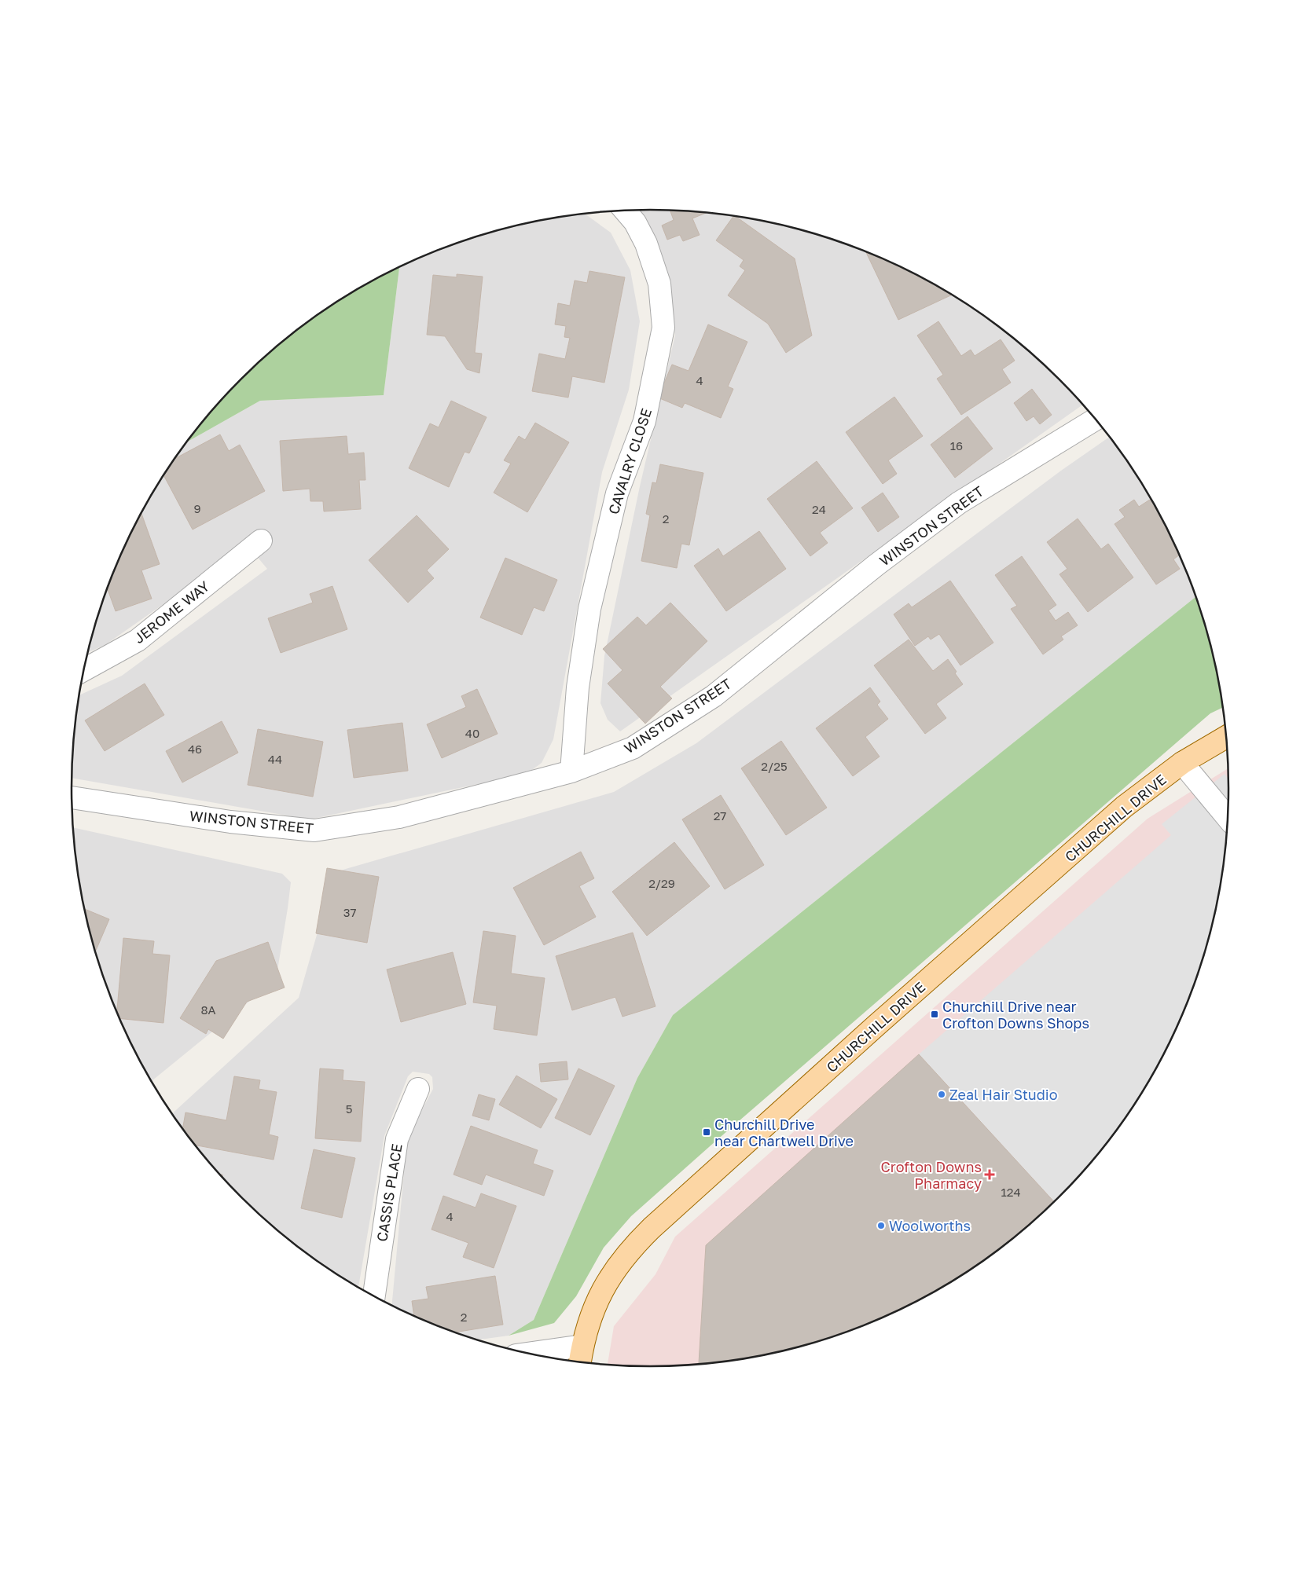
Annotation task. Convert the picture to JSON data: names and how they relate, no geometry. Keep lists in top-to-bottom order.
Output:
{
  "streets": {
    "main road": ["CHURCHILL DRIVE"],
    "street": [
      "CAVALRY CLOSE",
      "WINSTON STREET",
      "JEROME WAY",
      "CASSIS PLACE"
    ]
  },
  "crossings": [
    ["CAVALRY CLOSE", "WINSTON STREET"]
  ],
  "places": {
    "transit": ["Churchill Drive near Crofton Downs Shops", "Churchill Drive near Chartwell Drive"],
    "other": ["Zeal Hair Studio", "Woolworths"],
    "health": ["Crofton Downs Pharmacy"]
  },
  "house_numbers": [
    "4",
    "16",
    "9",
    "24",
    "2",
    "40",
    "46",
    "44",
    "2/25",
    "27",
    "2/29",
    "37",
    "8A",
    "5",
    "124",
    "4",
    "2"
  ]
}
